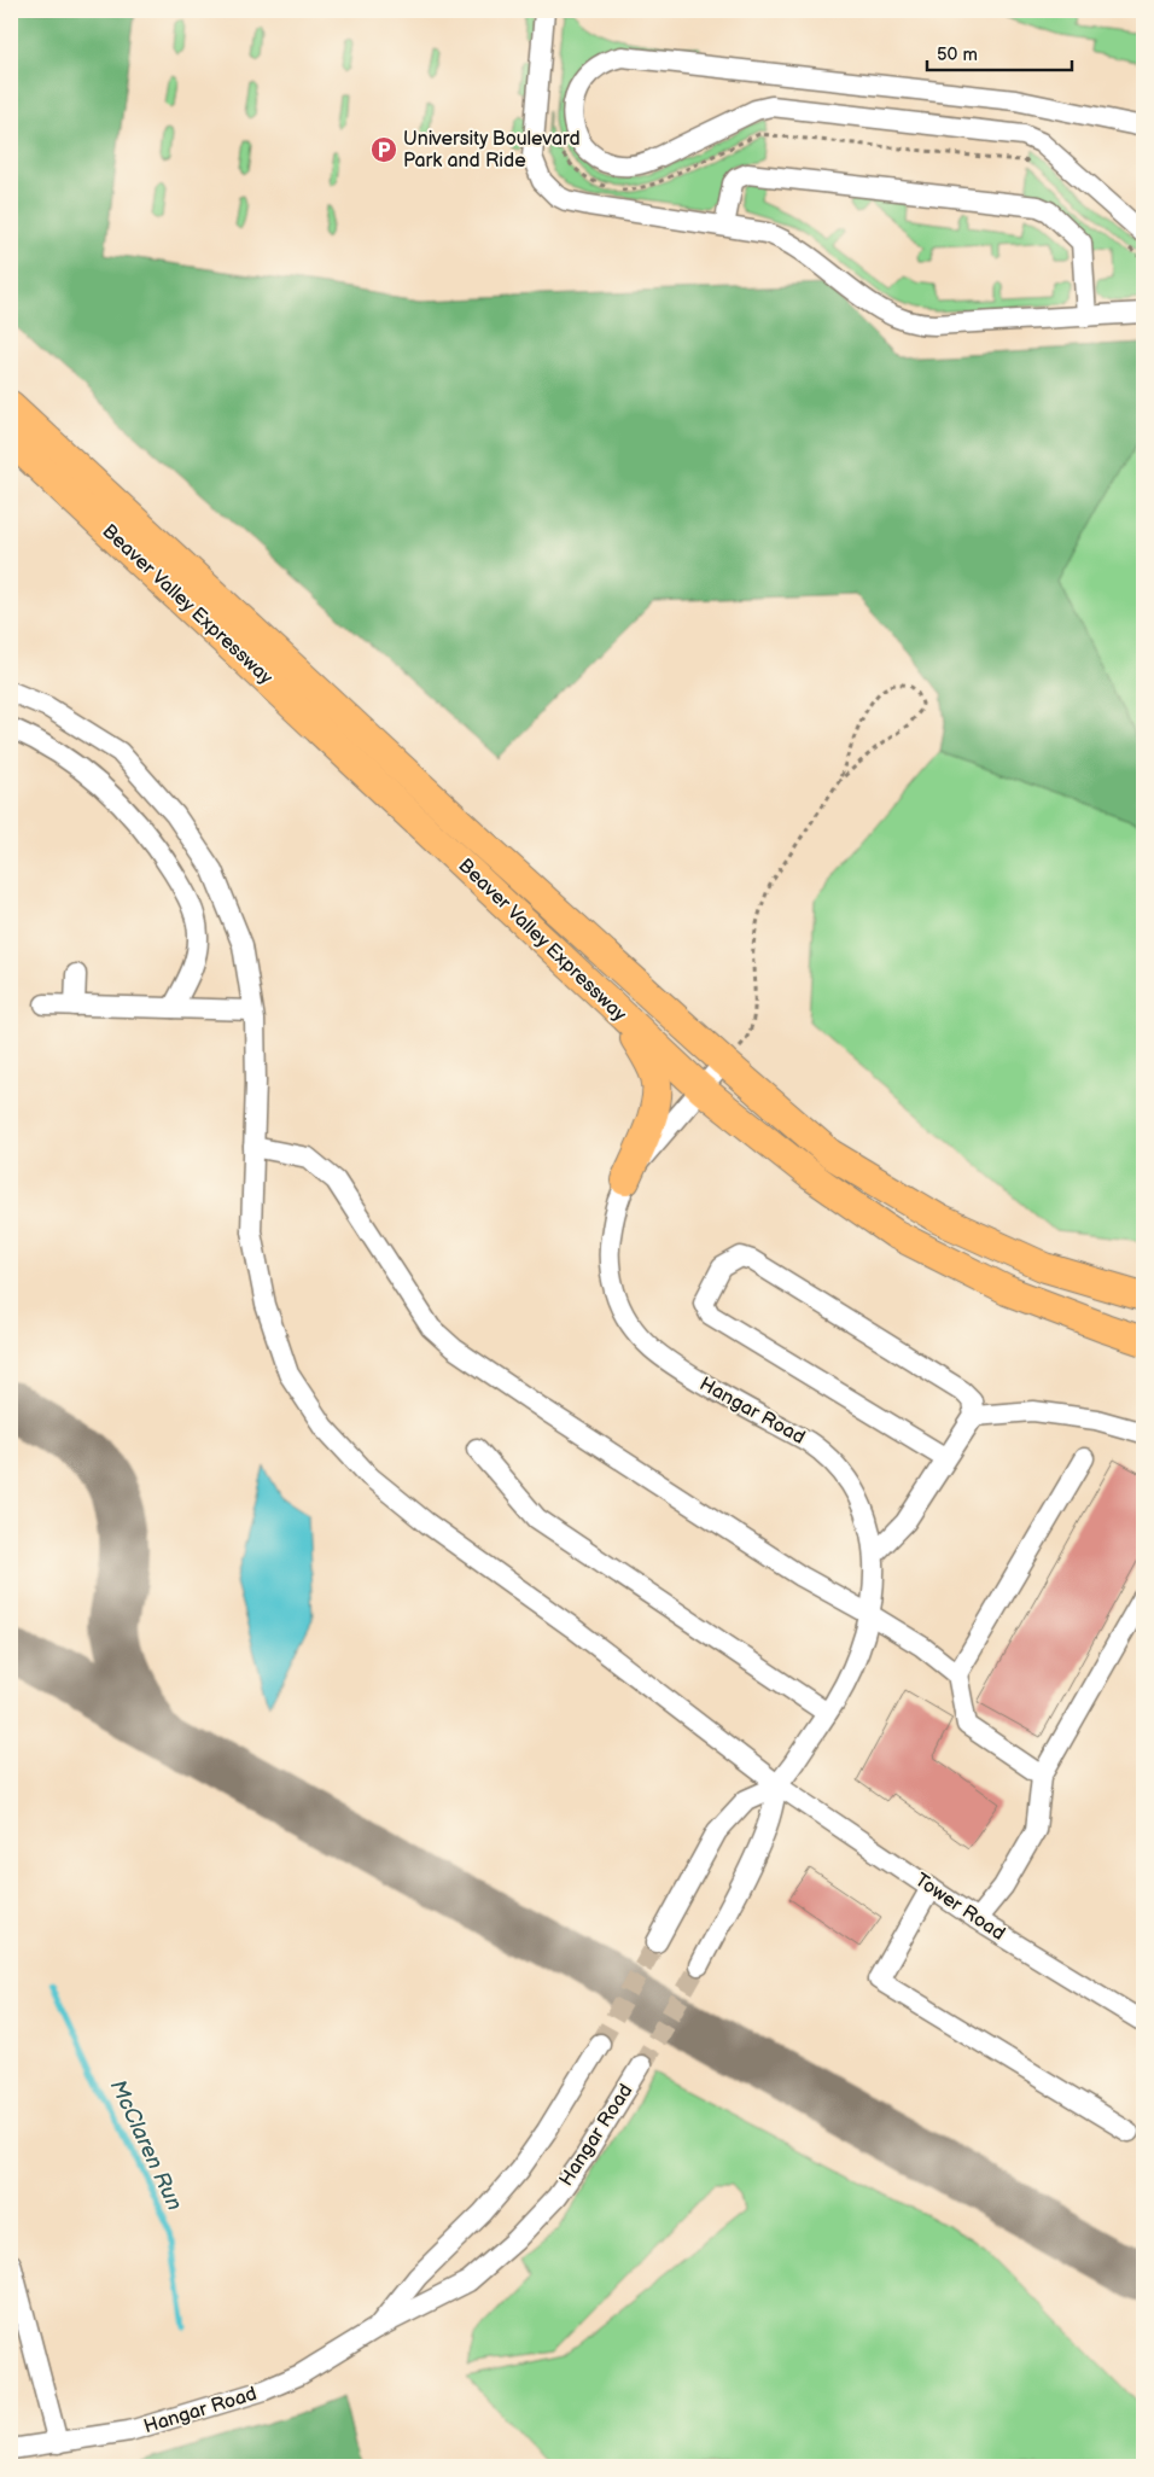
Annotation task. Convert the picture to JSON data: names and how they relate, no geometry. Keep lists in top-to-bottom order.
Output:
{
  "streets": {
    "highway": ["Beaver Valley Expressway"],
    "street": ["Hangar Road", "Tower Road"]
  },
  "crossings": [
    ["Beaver Valley Expressway", "Hangar Road"],
    ["Hangar Road", "Tower Road"]
  ],
  "water": ["McClaren Run"],
  "places": {
    "parking": ["University Boulevard Park and Ride"]
  },
  "scale_bar": "50 m"
}
